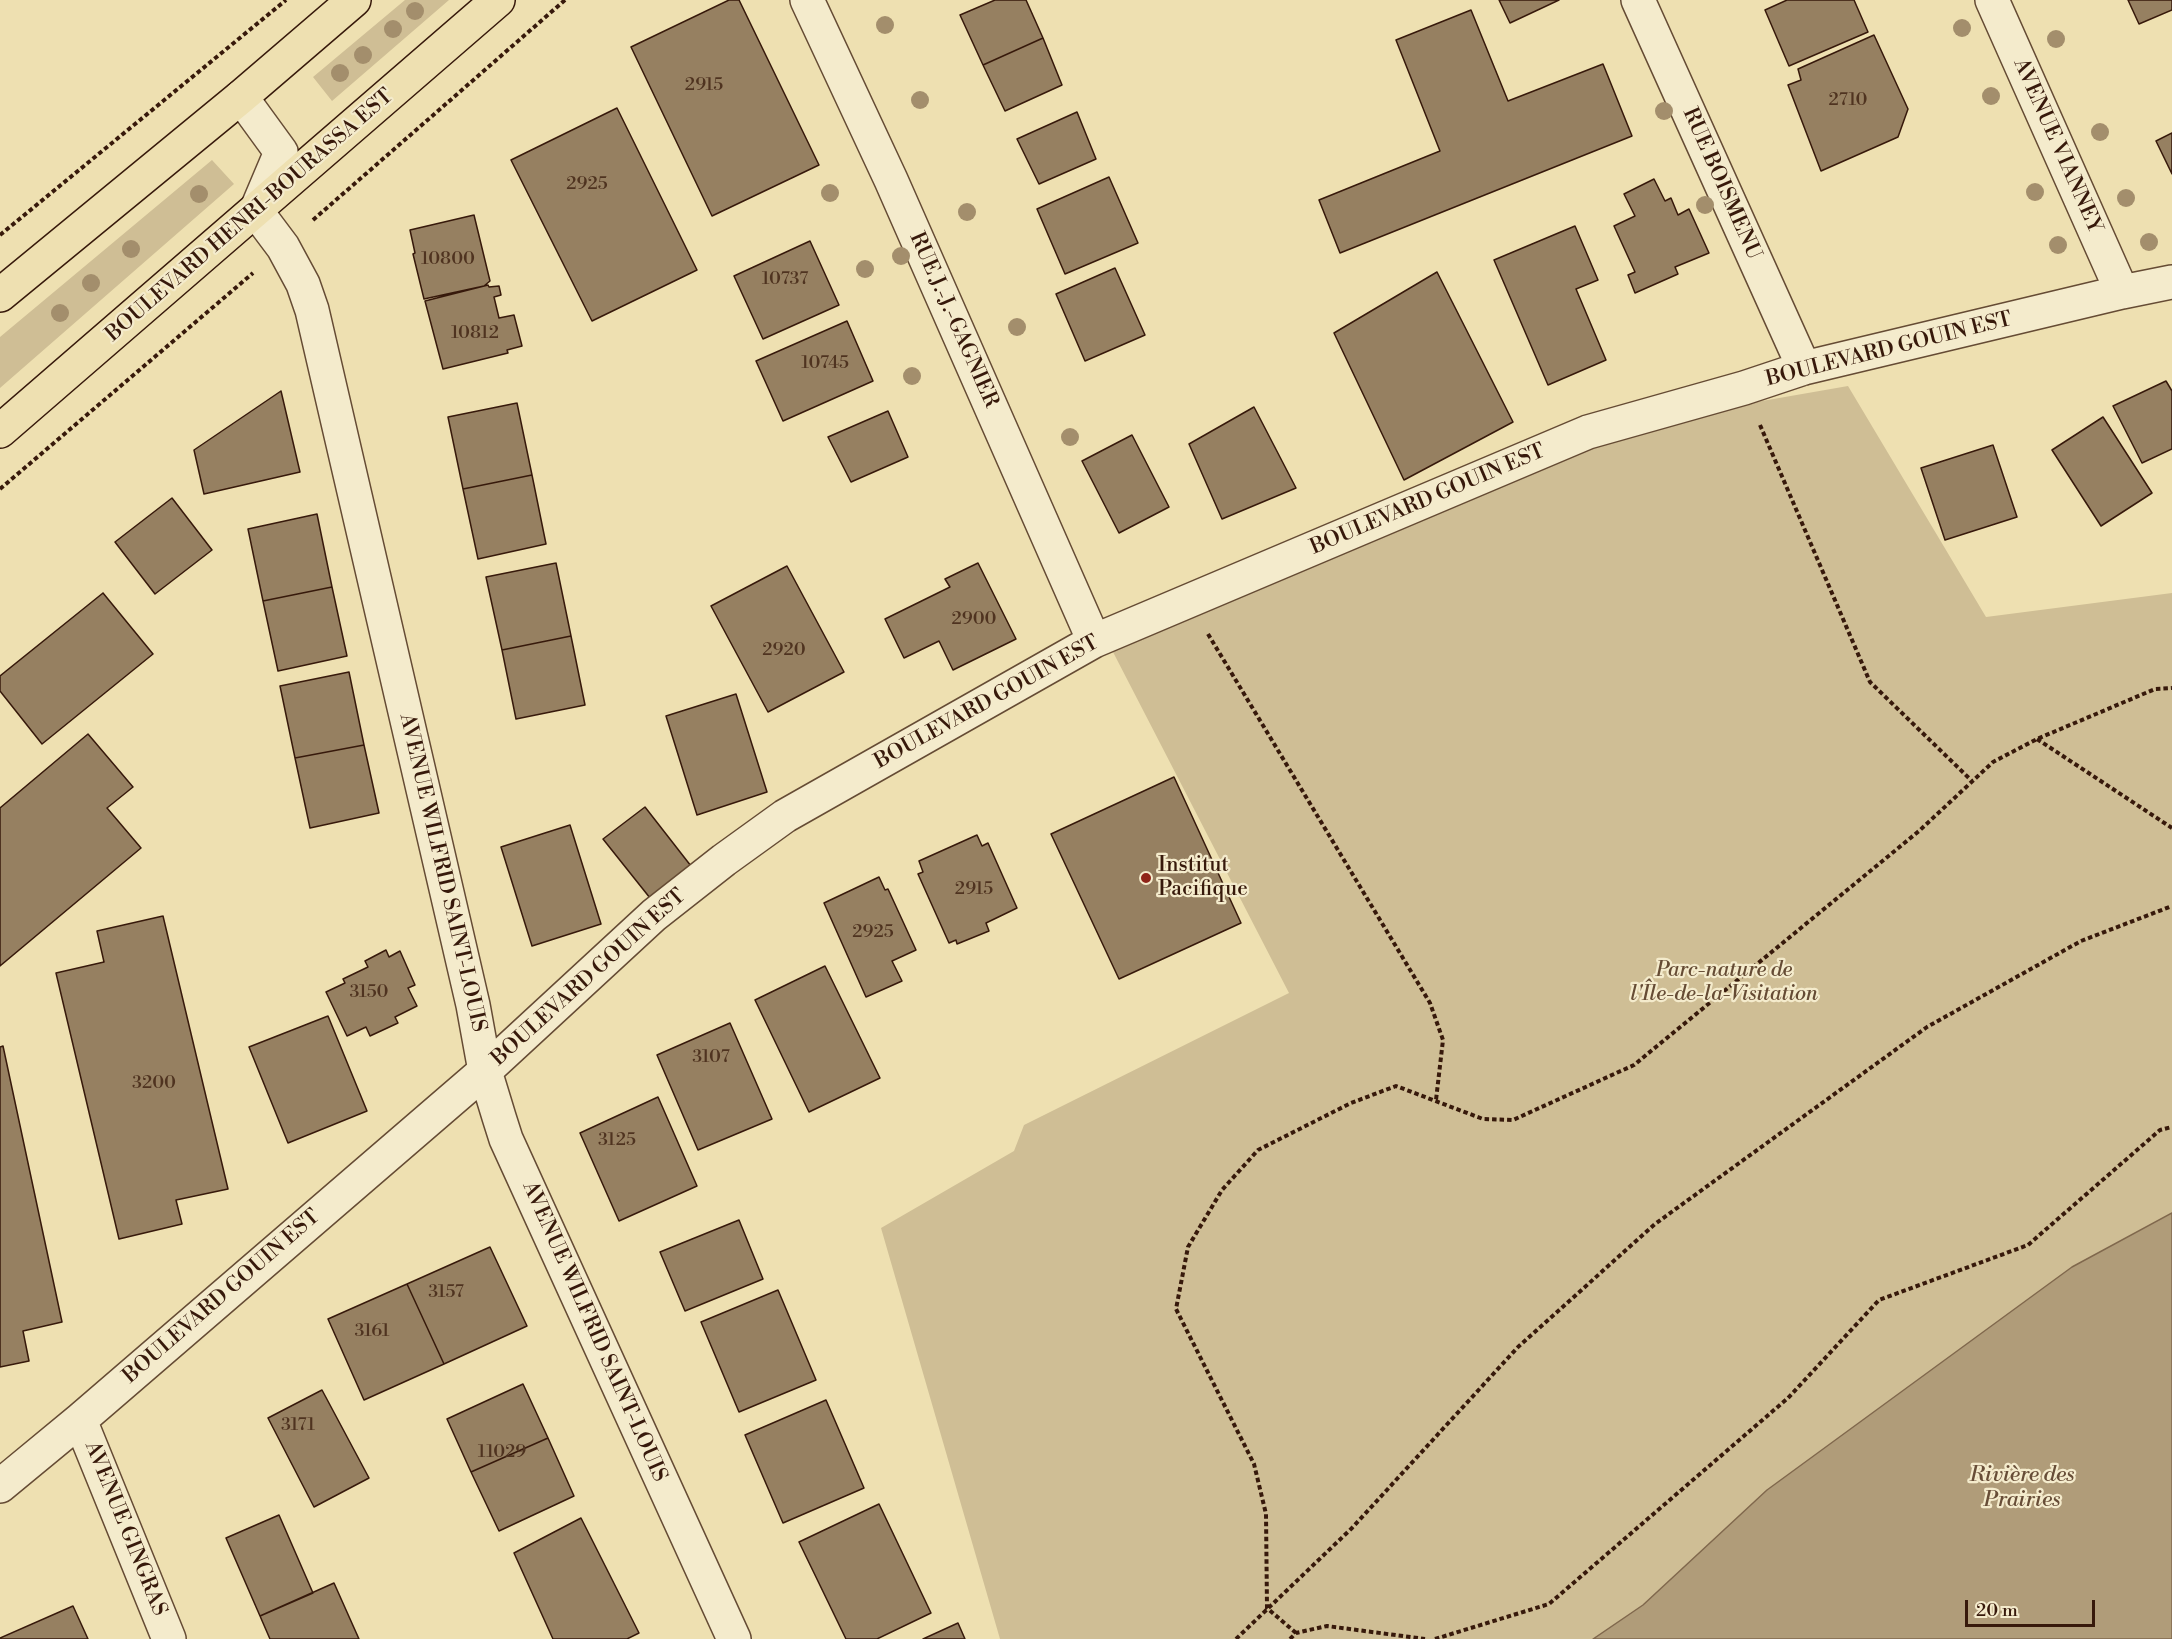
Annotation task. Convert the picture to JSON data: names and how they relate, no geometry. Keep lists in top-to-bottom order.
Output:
{
  "streets": {
    "main road": ["BOULEVARD HENRI-BOURASSA EST"],
    "street": [
      "AVENUE VIANNEY",
      "RUE BOISMENU",
      "RUE J.-J.-GAGNIER",
      "BOULEVARD GOUIN EST",
      "AVENUE WILFRID SAINT-LOUIS",
      "AVENUE GINGRAS"
    ]
  },
  "crossings": [
    ["AVENUE VIANNEY", "BOULEVARD GOUIN EST"],
    ["RUE BOISMENU", "BOULEVARD GOUIN EST"],
    ["BOULEVARD HENRI-BOURASSA EST", "AVENUE WILFRID SAINT-LOUIS"],
    ["RUE J.-J.-GAGNIER", "BOULEVARD GOUIN EST"],
    ["BOULEVARD GOUIN EST", "AVENUE WILFRID SAINT-LOUIS"],
    ["BOULEVARD GOUIN EST", "AVENUE GINGRAS"]
  ],
  "water": ["Rivière des Prairies"],
  "parks": ["Parc-nature de l'Île-de-la-Visitation"],
  "places": ["Institut Pacifique"],
  "house_numbers": [
    "2915",
    "2710",
    "2925",
    "10800",
    "10737",
    "10812",
    "10745",
    "2900",
    "2920",
    "2915",
    "2925",
    "3150",
    "3107",
    "3200",
    "3125",
    "3157",
    "3161",
    "3171",
    "11029"
  ],
  "scale_bar": "20 m"
}
